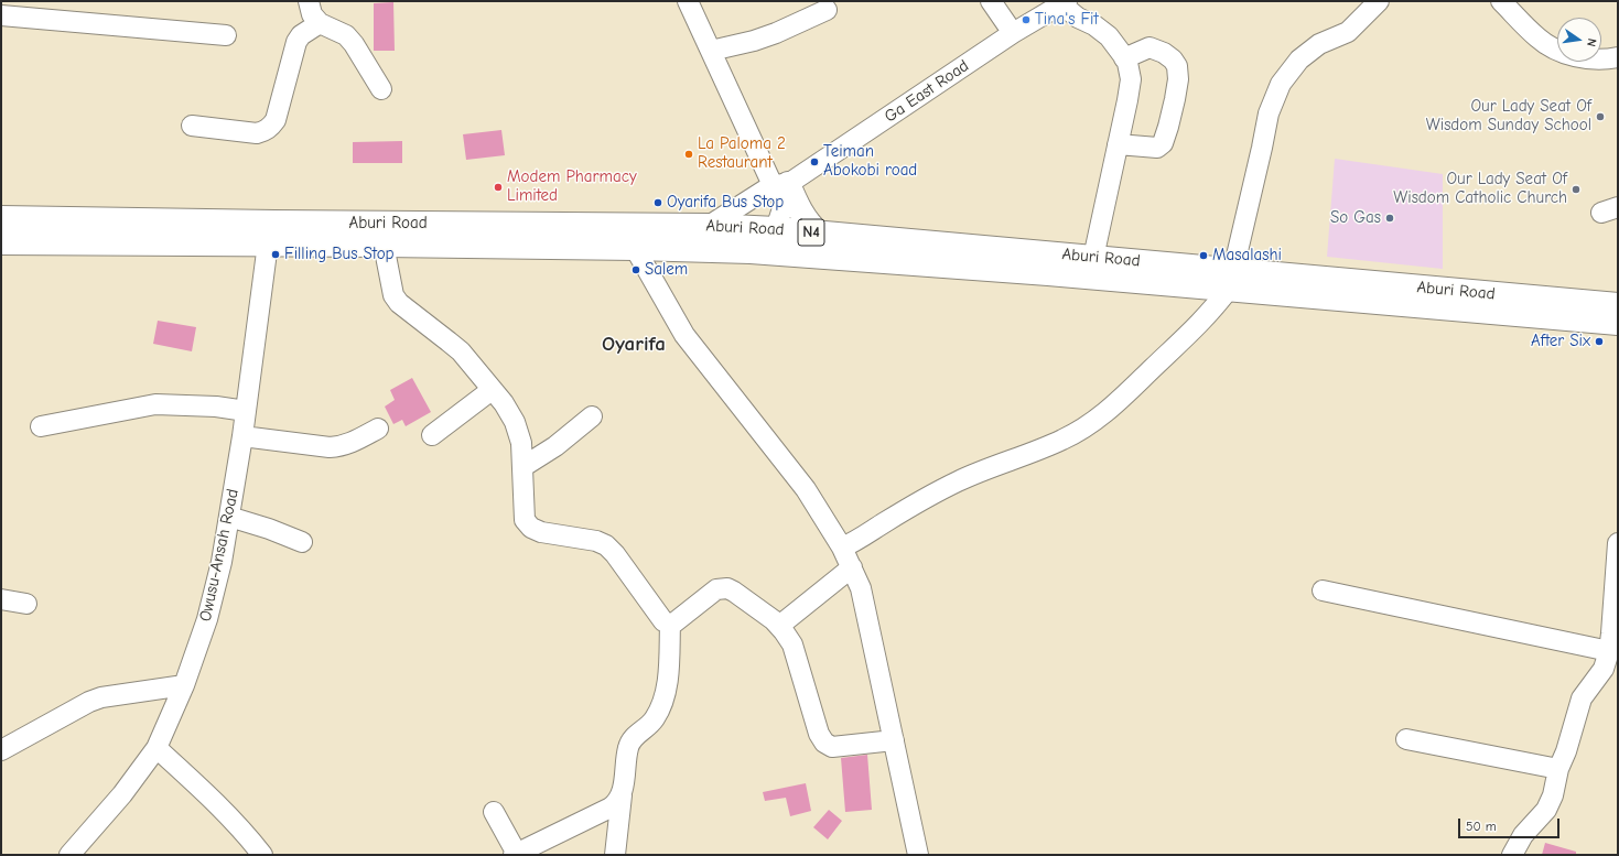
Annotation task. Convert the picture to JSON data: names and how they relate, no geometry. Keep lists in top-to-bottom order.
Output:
{
  "streets": {
    "highway": ["Aburi Road", "N4"],
    "street": ["Ga East Road", "Owusu-Ansah Road"]
  },
  "crossings": [
    ["Ga East Road", "Aburi Road"],
    ["Aburi Road", "Owusu-Ansah Road"]
  ],
  "districts": ["Oyarifa"],
  "places": [
    "Tina's Fit",
    "Our Lady Seat Of Wisdom Sunday School",
    "La Paloma 2 Restaurant",
    "Teiman Abokobi road",
    "Modem Pharmacy Limited",
    "Our Lady Seat Of Wisdom Catholic Church",
    "Oyarifa Bus Stop",
    "So Gas",
    "Filling Bus Stop",
    "Masalashi",
    "Salem",
    "After Six"
  ],
  "scale_bar": "50 m",
  "north": "right"
}
